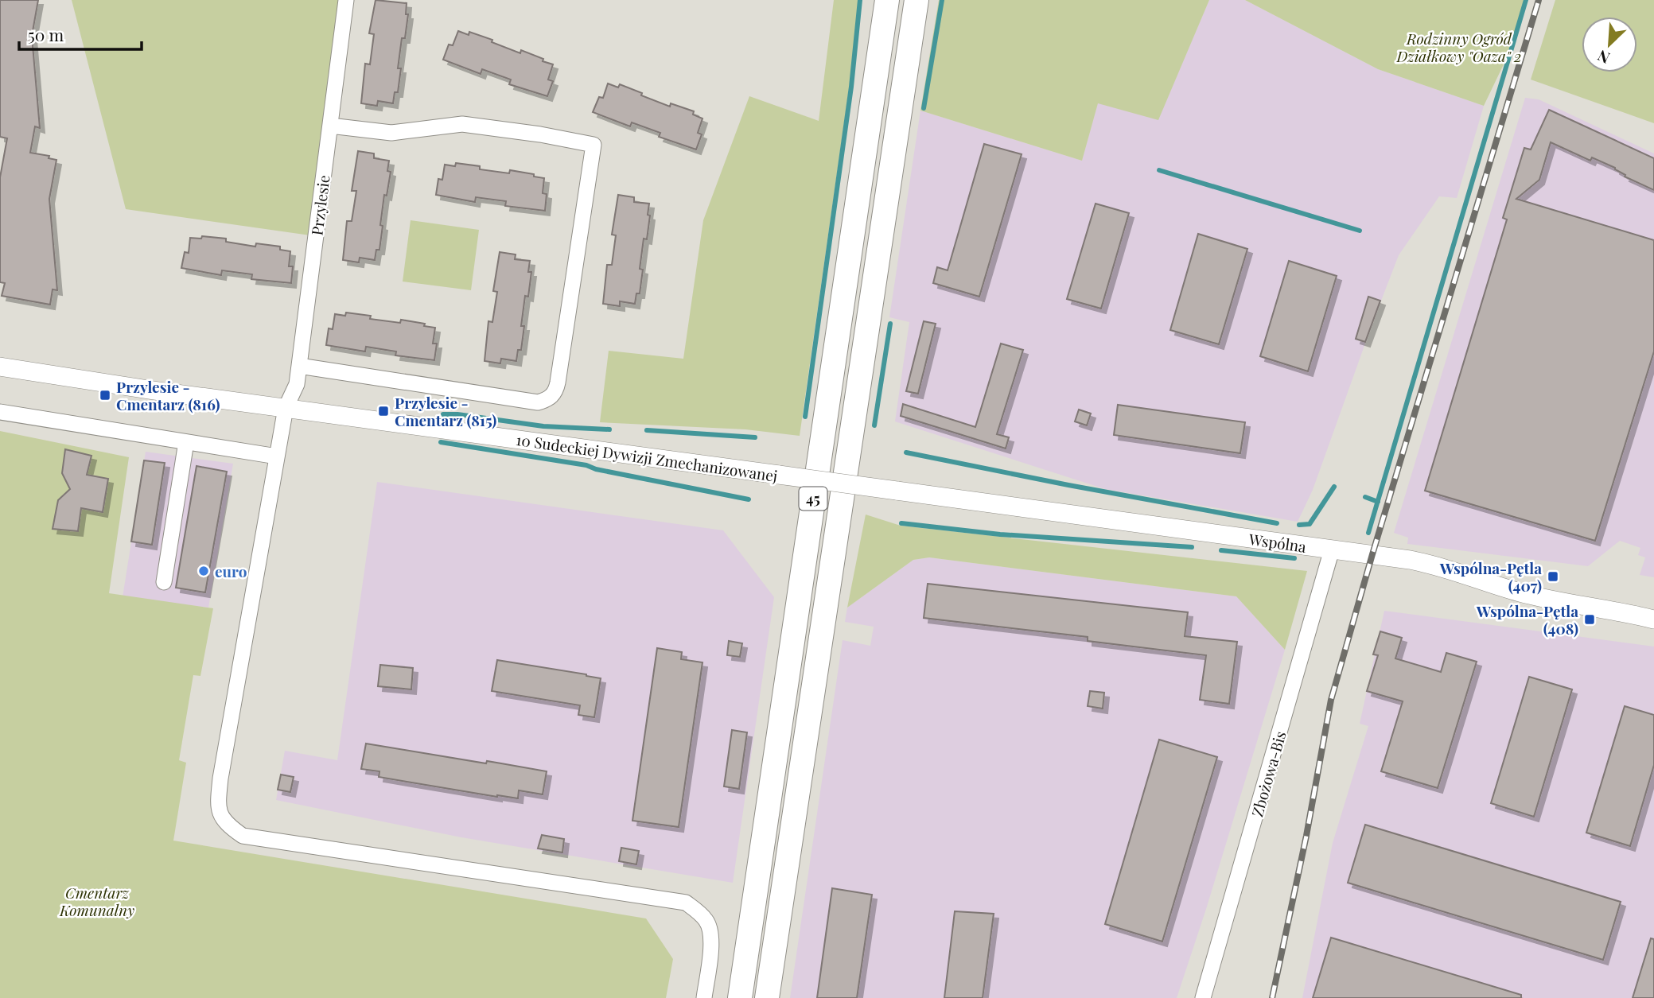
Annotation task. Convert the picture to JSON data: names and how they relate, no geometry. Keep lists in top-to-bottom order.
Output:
{
  "streets": {
    "main road": ["45"],
    "street": [
      "Przylesie",
      "10 Sudeckiej Dywizji Zmechanizowanej",
      "Wspólna",
      "Zbożowa-Bis"
    ]
  },
  "crossings": [
    ["Przylesie", "10 Sudeckiej Dywizji Zmechanizowanej"],
    ["10 Sudeckiej Dywizji Zmechanizowanej", "Wspólna"],
    ["Wspólna", "Zbożowa-Bis"]
  ],
  "parks": ["Rodzinny Ogród Działkowy \"Oaza\" 2", "Cmentarz Komunalny"],
  "places": {
    "transit": [
      "Przylesie - Cmentarz (816)",
      "Przylesie - Cmentarz (815)",
      "Wspólna-Pętla (407)",
      "Wspólna-Pętla (408)"
    ],
    "other": ["euro"]
  },
  "scale_bar": "50 m",
  "north": "bottom left"
}
